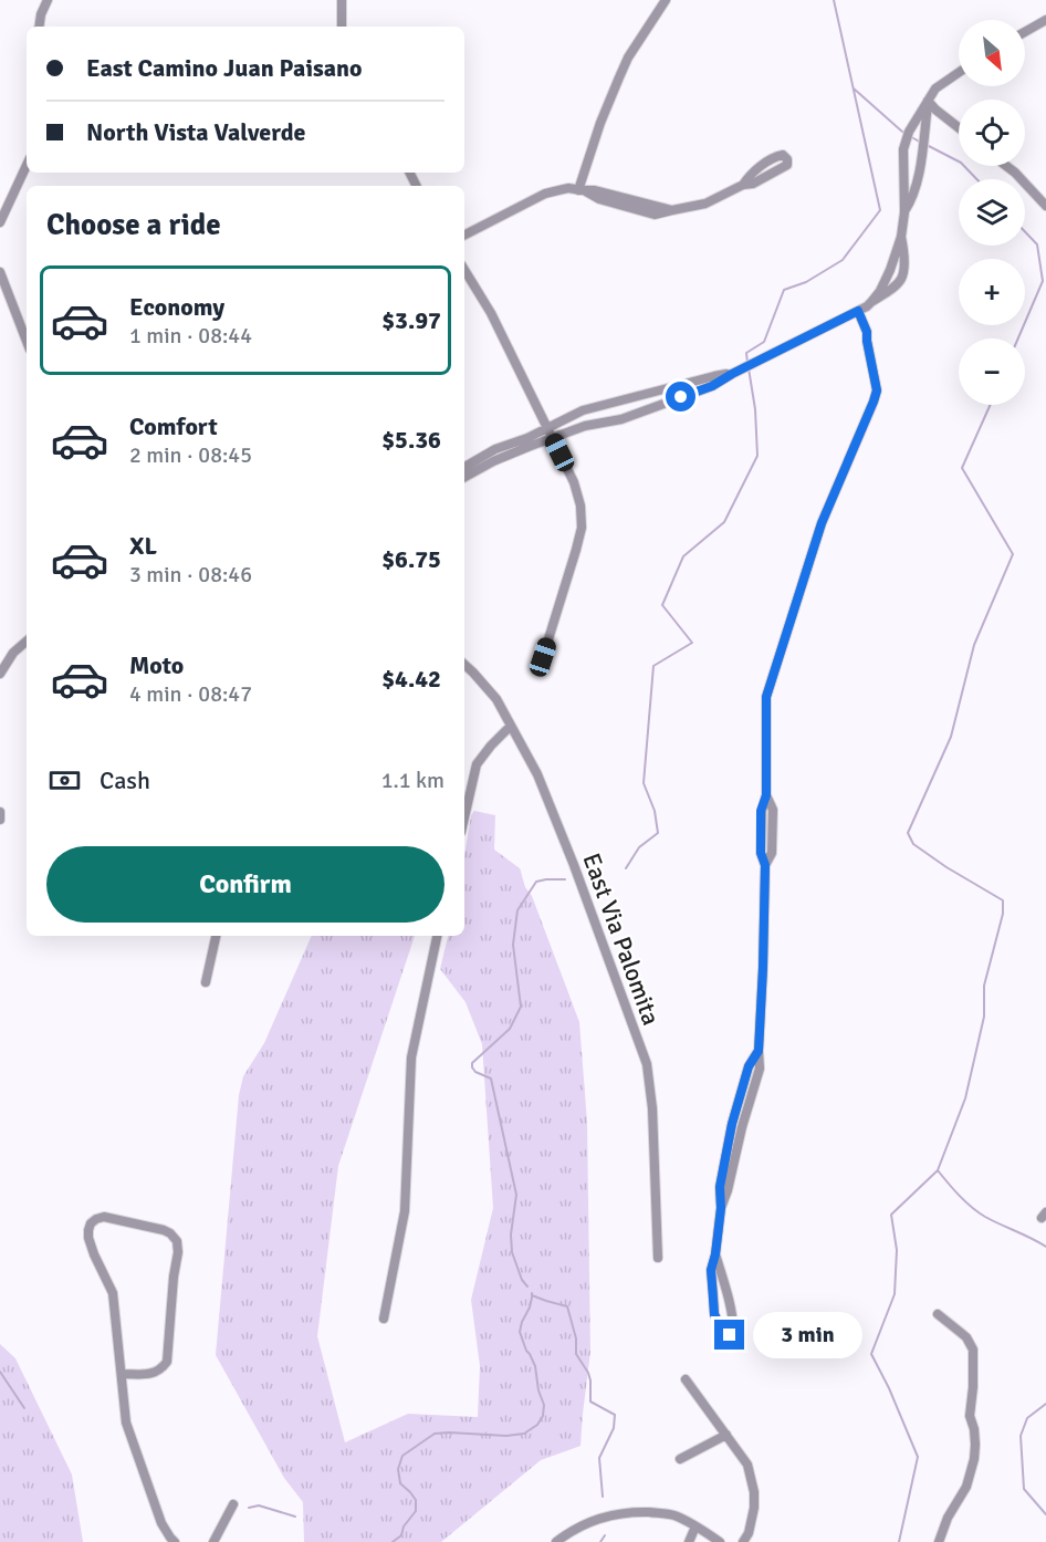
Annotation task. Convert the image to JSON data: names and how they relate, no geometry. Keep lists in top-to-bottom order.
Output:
{
  "streets": {
    "street": ["East Via Palomita"]
  },
  "north": "bottom right",
  "page": {
    "map_buttons": ["+", "−"],
    "banner": ["East Camino Juan Paisano", "North Vista Valverde"],
    "heading": "Choose a ride",
    "list": [
      {
        "name": "Economy",
        "note": "1 min · 08:44",
        "value": "$3.97"
      },
      {
        "name": "Comfort",
        "note": "2 min · 08:45",
        "value": "$5.36"
      },
      {
        "name": "XL",
        "note": "3 min · 08:46",
        "value": "$6.75"
      },
      {
        "name": "Moto",
        "note": "4 min · 08:47",
        "value": "$4.42"
      }
    ],
    "pay": ["Cash", "1.1 km"],
    "buttons": "Confirm",
    "bubble": "3 min"
  }
}
